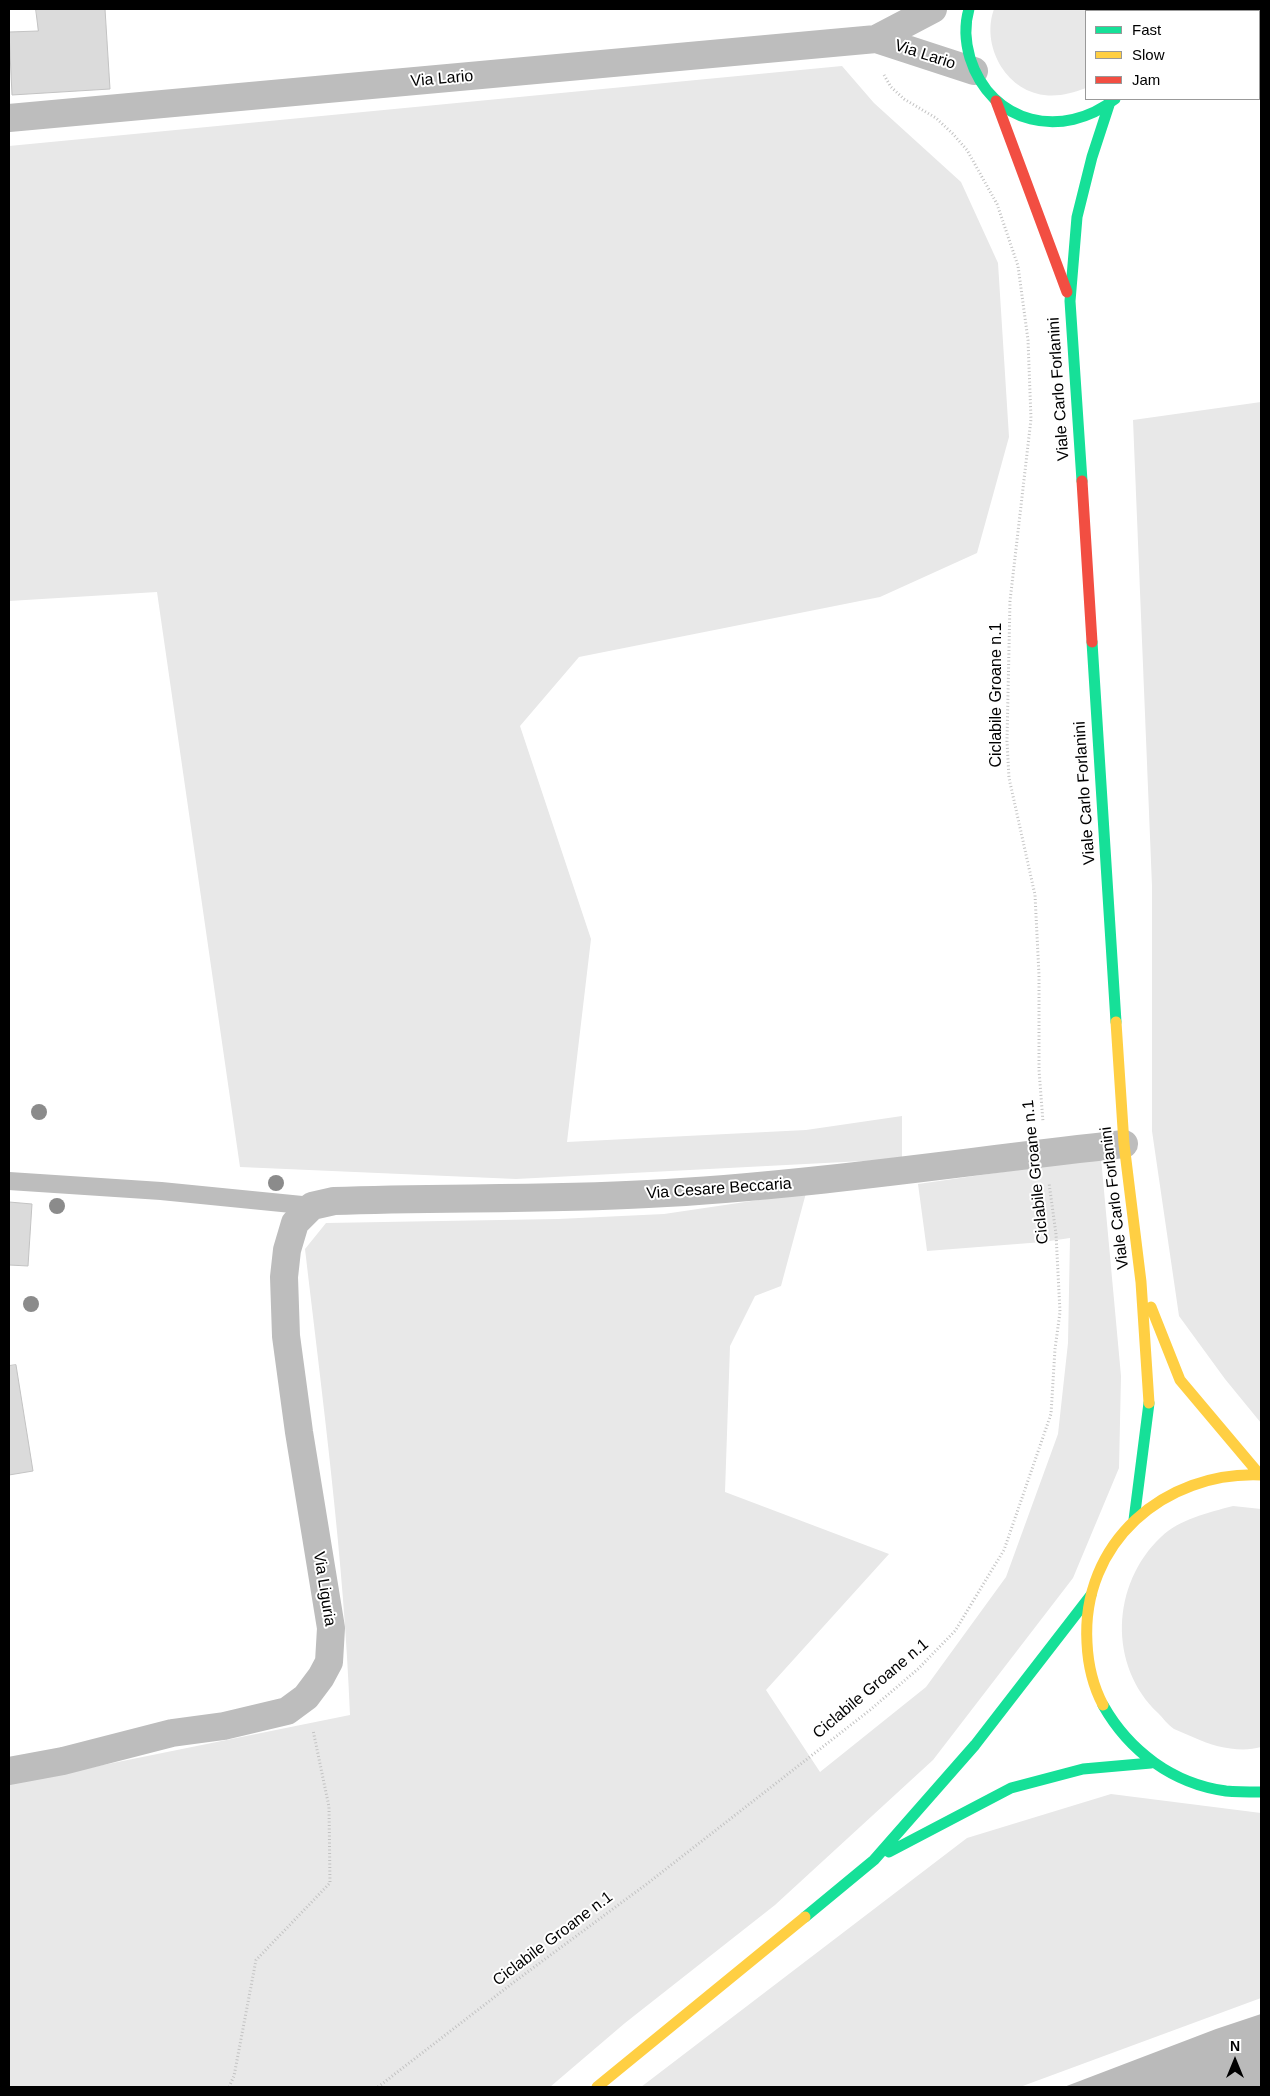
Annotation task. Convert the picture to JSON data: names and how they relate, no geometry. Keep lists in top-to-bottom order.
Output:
{
  "streets": {
    "street": [
      "Via Lario",
      "Viale Carlo Forlanini",
      "Via Cesare Beccaria",
      "Via Liguria"
    ],
    "path": ["Ciclabile Groane n.1"]
  },
  "crossings": [
    ["Via Lario", "Ciclabile Groane n.1"],
    ["Viale Carlo Forlanini", "Via Cesare Beccaria"],
    ["Ciclabile Groane n.1", "Via Cesare Beccaria"],
    ["Via Cesare Beccaria", "Via Liguria"]
  ],
  "legend": ["Fast", "Slow", "Jam"],
  "north": "top"
}
